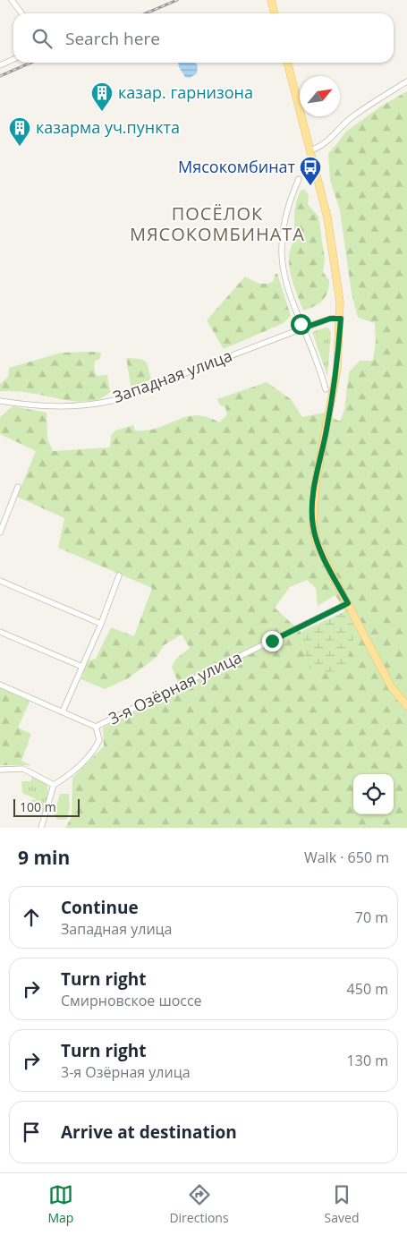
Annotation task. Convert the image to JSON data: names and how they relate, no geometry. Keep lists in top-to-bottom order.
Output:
{
  "streets": {
    "street": ["Западная улица", "3-я Озёрная улица"]
  },
  "districts": ["ПОСЁЛОК МЯСОКОМБИНАТА"],
  "places": {
    "building": ["казар. гарнизона", "казарма уч.пункта"],
    "bus stop": ["Мясокомбинат"]
  },
  "scale_bar": "100 m",
  "north": "top right",
  "page": {
    "search": "Search here",
    "scale": "100 m",
    "heading": ["9 min", "Walk · 650 m"],
    "list": [
      ["Continue", "Западная улица", "70 m"],
      ["Turn right", "Смирновское шоссе", "450 m"],
      ["Turn right", "3-я Озёрная улица", "130 m"],
      "Arrive at destination"
    ],
    "nav": ["Map", "Directions", "Saved"]
  }
}
